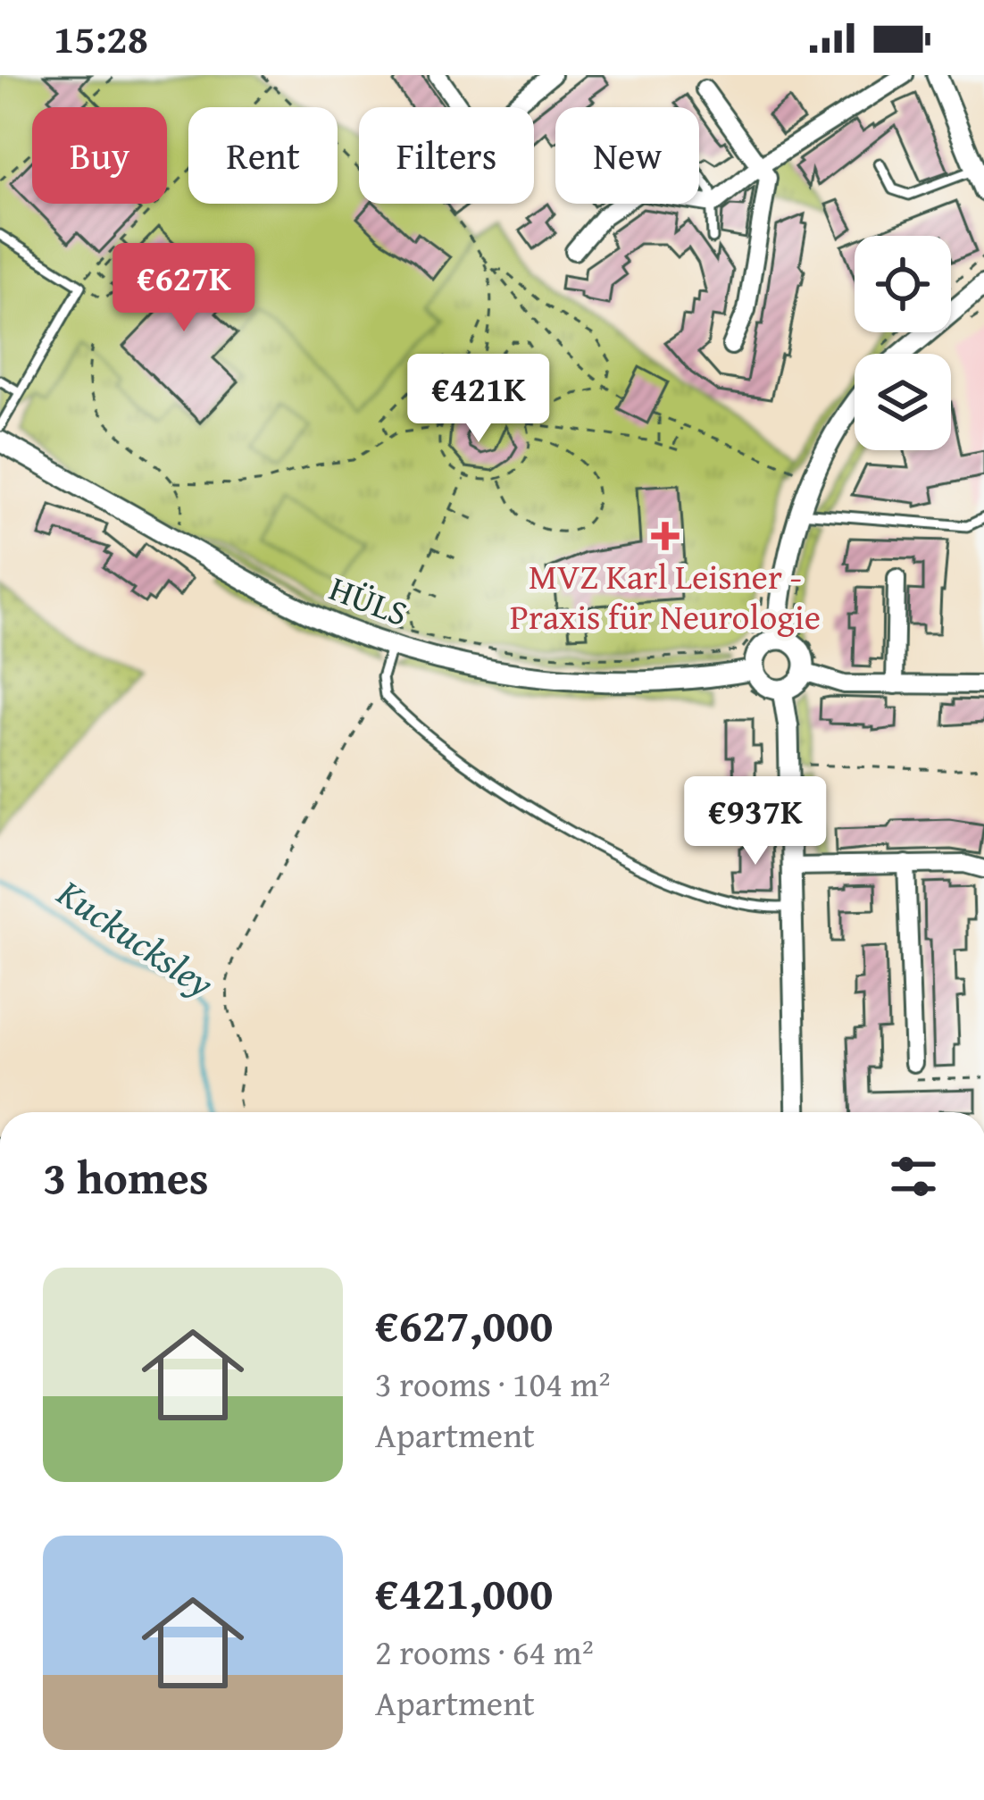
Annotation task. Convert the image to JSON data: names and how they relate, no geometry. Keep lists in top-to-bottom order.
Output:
{
  "streets": {
    "street": ["HÜLS"]
  },
  "water": ["Kuckucksley"],
  "places": {
    "health": ["MVZ Karl Leisner - Praxis für Neurologie"]
  },
  "page": {
    "status": "15:28",
    "chip": [
      "Buy",
      "Rent",
      "Filters",
      "New"
    ],
    "price": ["€627K", "€421K", "€937K"],
    "heading": "3 homes",
    "list": [
      {
        "name": "€627,000",
        "note": "3 rooms · 104 m² · Apartment"
      },
      {
        "name": "€421,000",
        "note": "2 rooms · 64 m² · Apartment"
      }
    ]
  }
}
